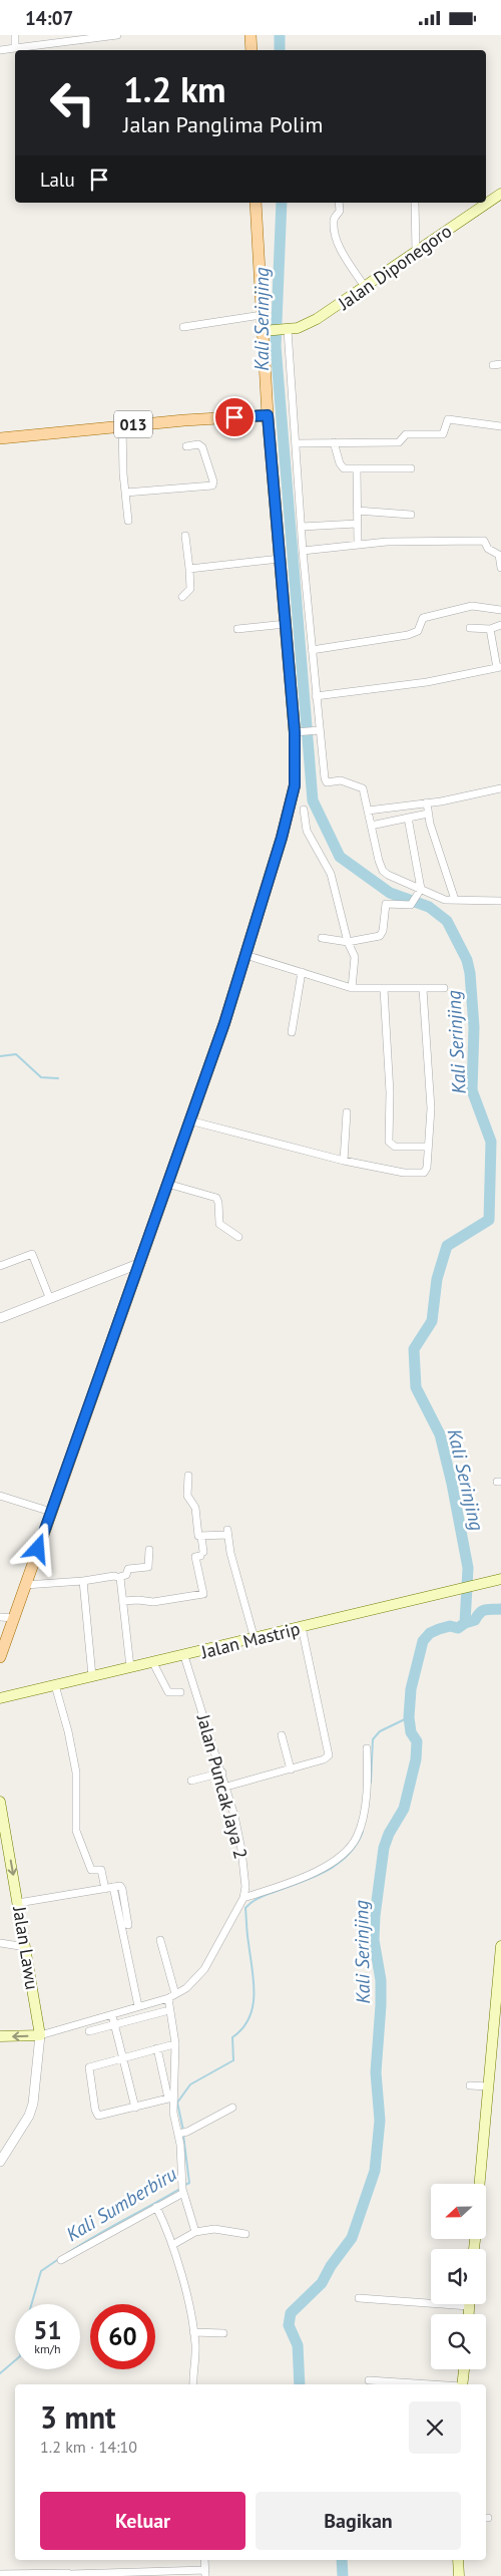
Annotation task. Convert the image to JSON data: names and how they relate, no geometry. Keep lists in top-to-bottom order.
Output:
{
  "streets": {
    "main road": [
      "Jalan Diponegoro",
      "013",
      "Jalan Mastrip",
      "Jalan Lawu"
    ],
    "street": ["Jalan Puncak Jaya 2"]
  },
  "crossings": [
    ["Jalan Mastrip", "Jalan Puncak Jaya 2"],
    ["Jalan Puncak Jaya 2", "Jalan Lawu"]
  ],
  "one_way": ["Jalan Lawu"],
  "water": ["Kali Serinjing", "Kali Sumberbiru"],
  "north": "left",
  "page": {
    "status": "14:07",
    "turn": ["1.2 km", "Jalan Panglima Polim"],
    "then": "Lalu",
    "speed": "51 km/h",
    "limit": "60",
    "heading": ["3 mnt", "1.2 km · 14:10"],
    "buttons": ["Keluar", "Bagikan"]
  }
}
